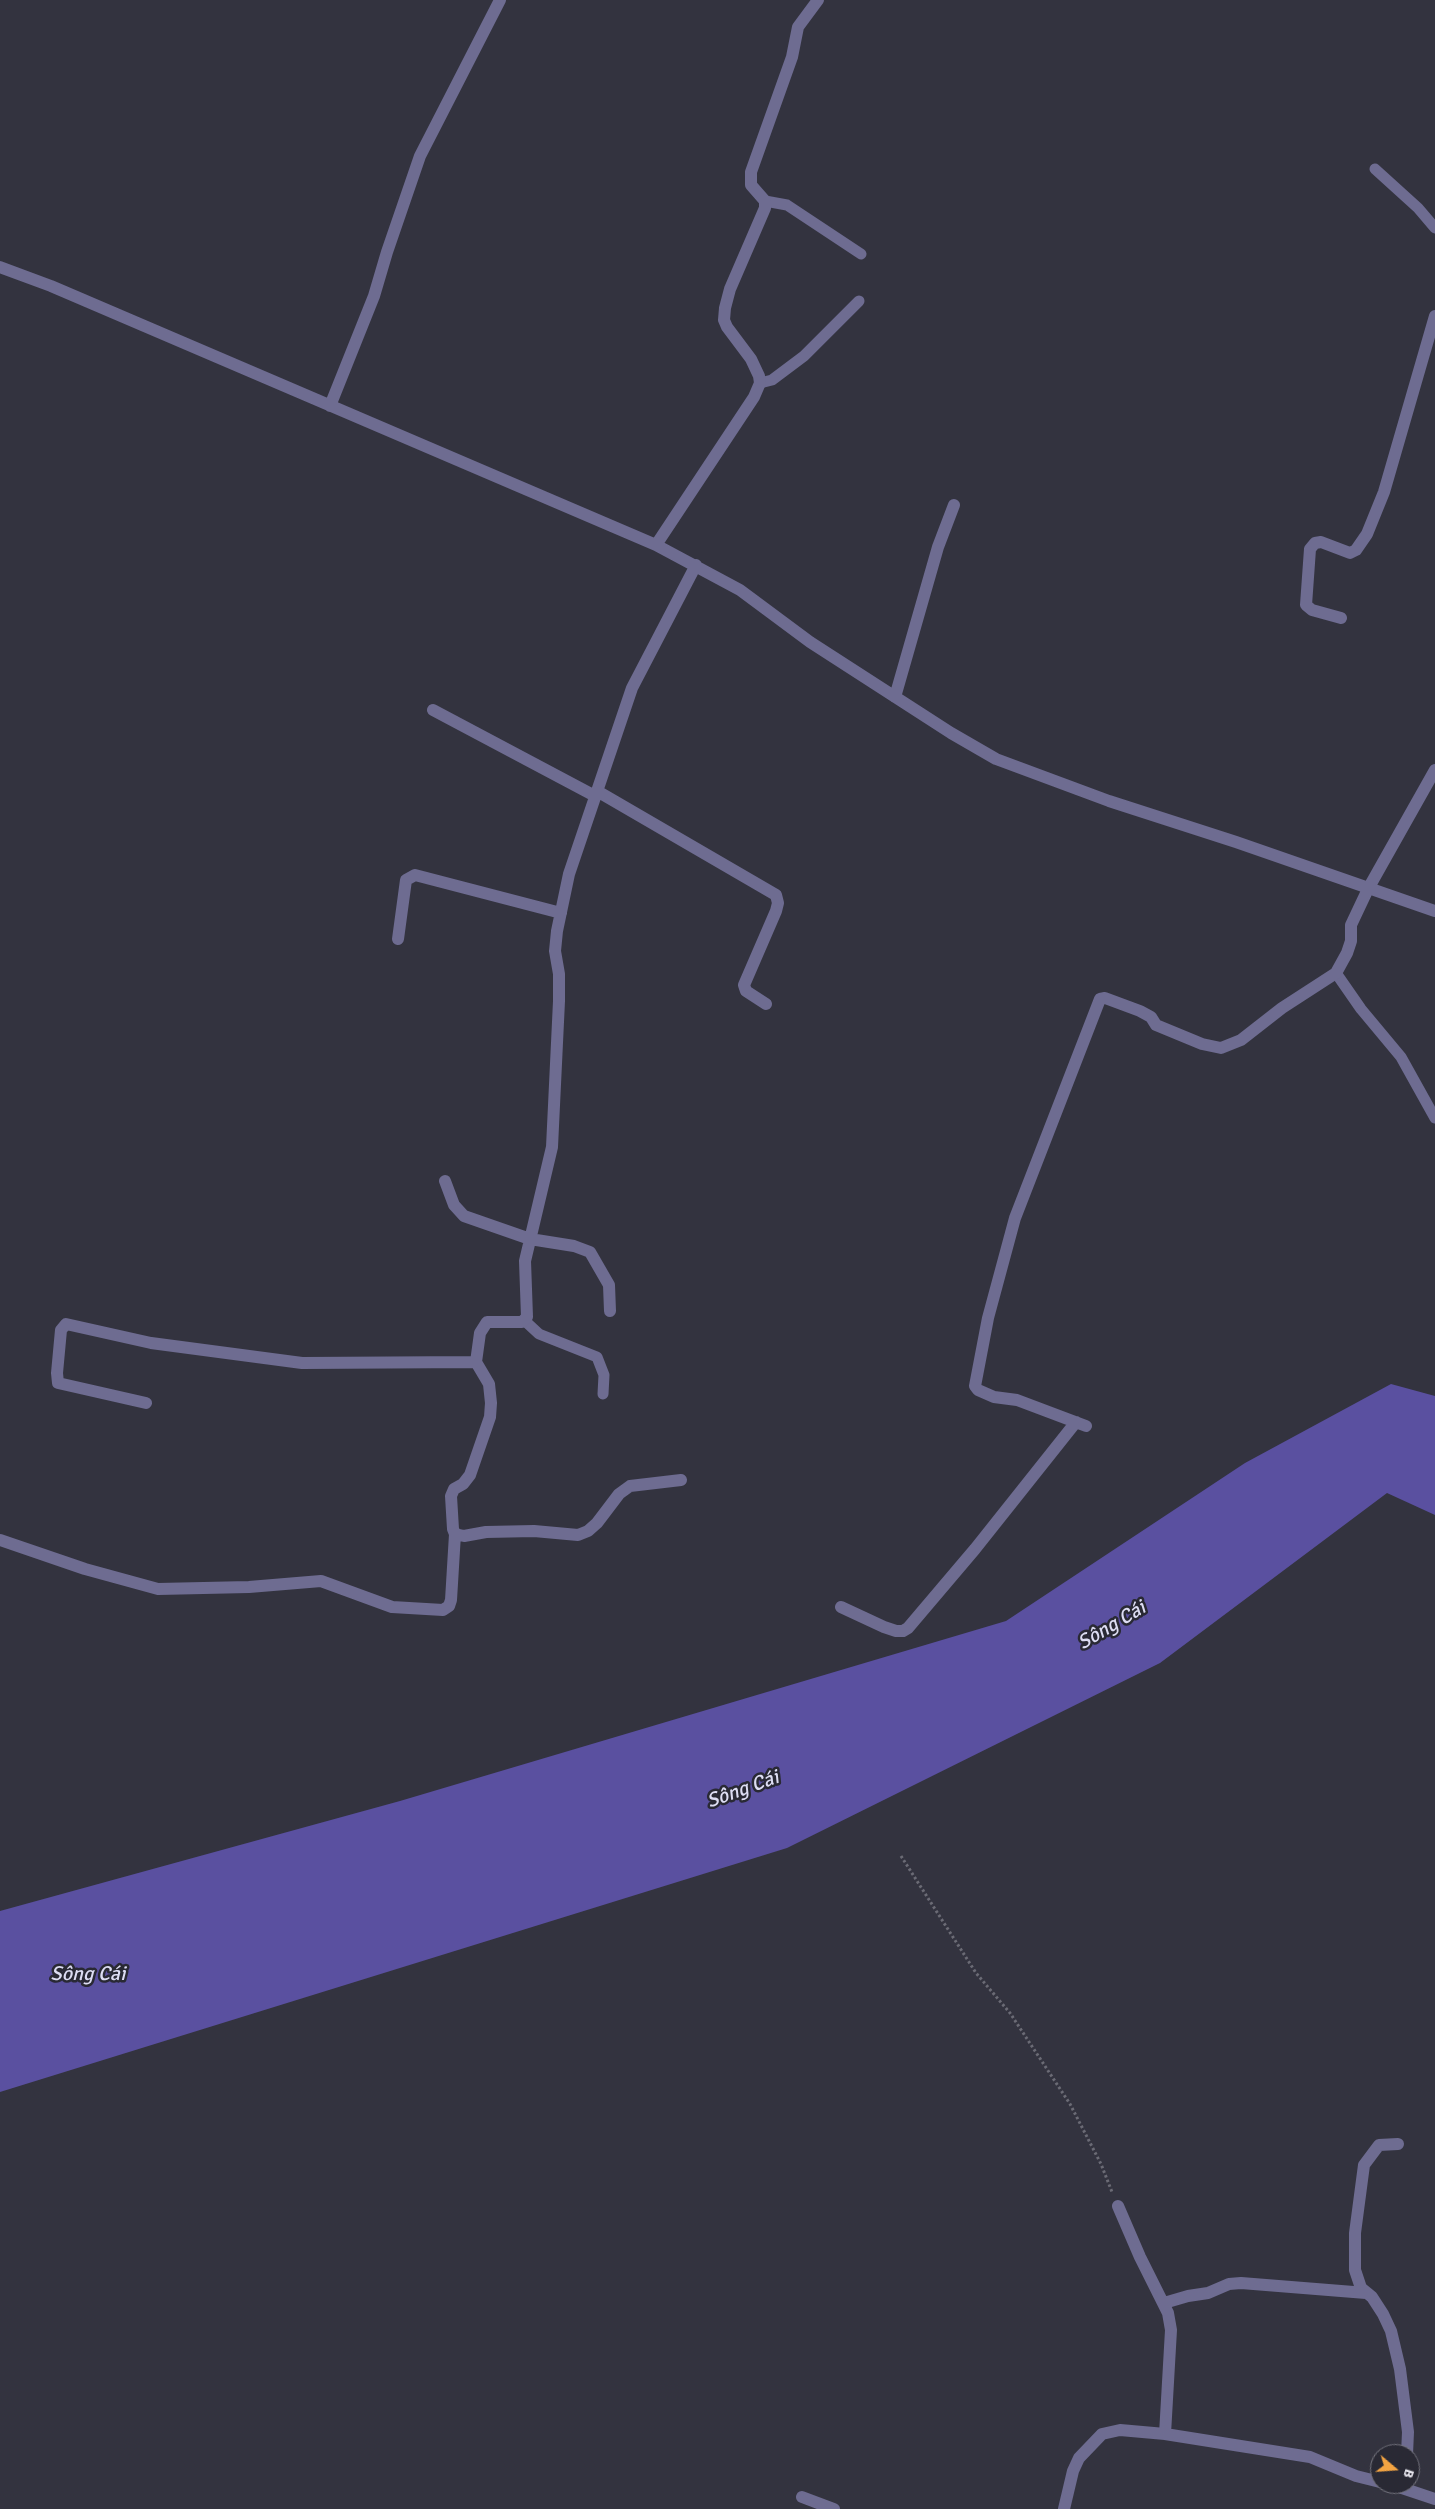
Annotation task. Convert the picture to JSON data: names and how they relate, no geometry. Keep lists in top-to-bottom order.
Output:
{
  "water": ["Sông Cái"],
  "north": "right"
}
